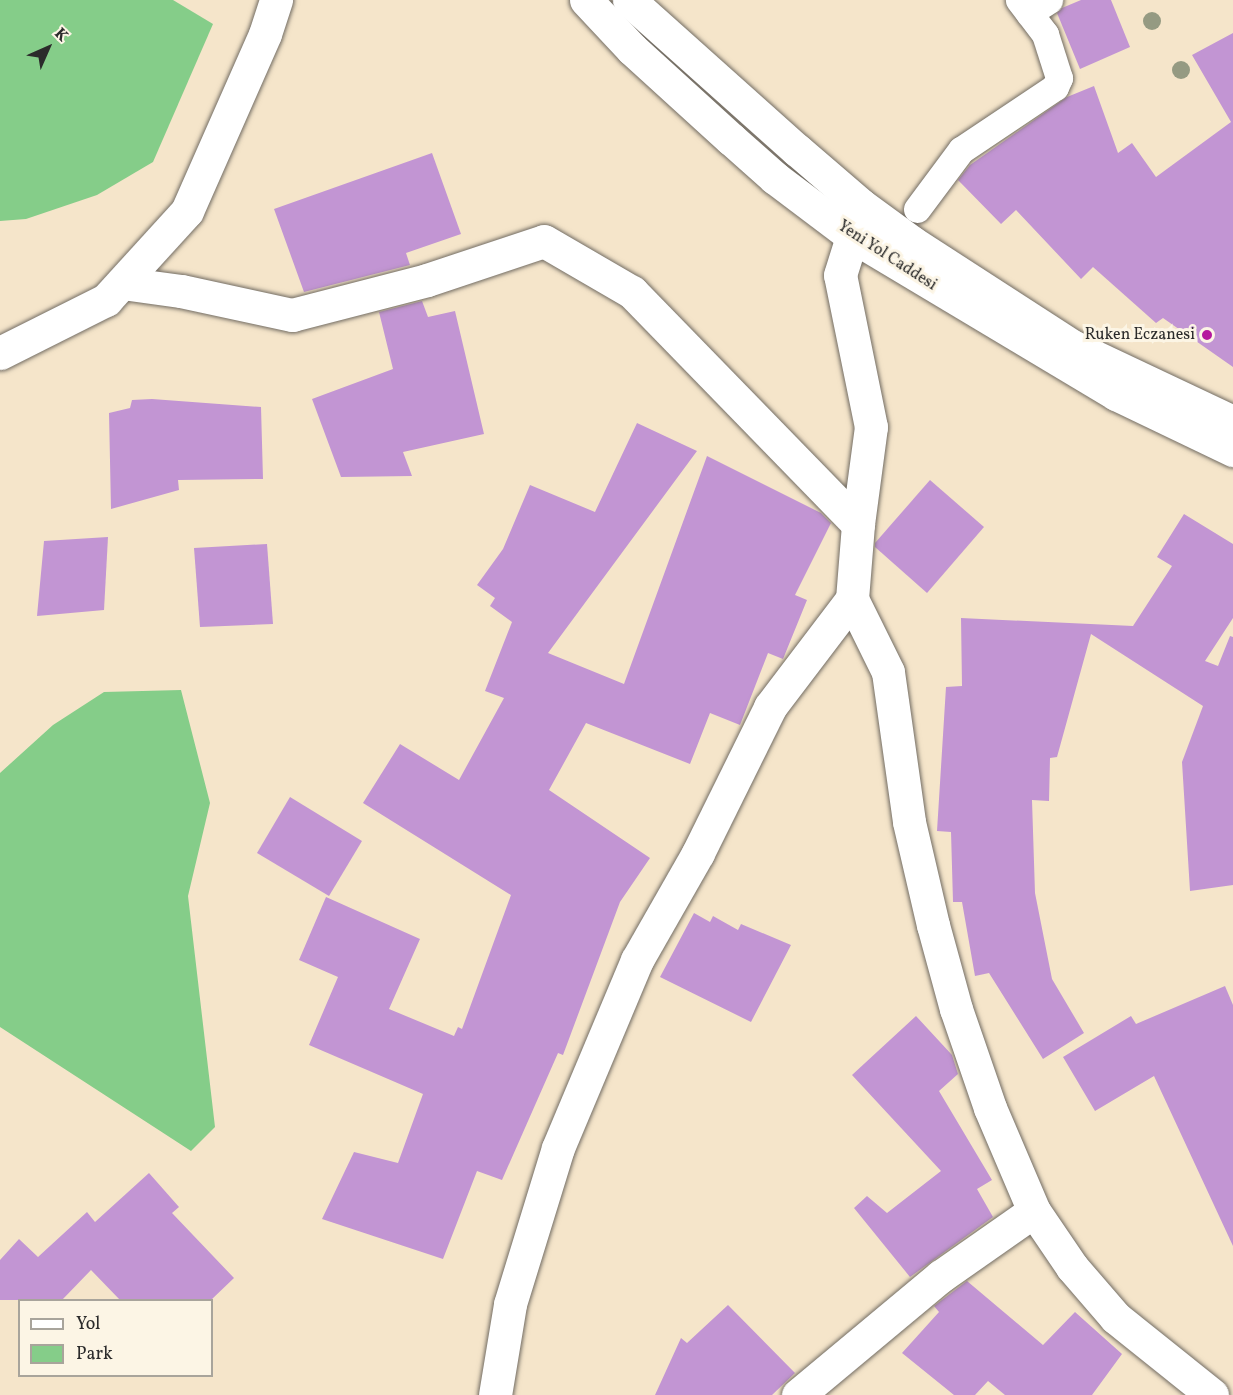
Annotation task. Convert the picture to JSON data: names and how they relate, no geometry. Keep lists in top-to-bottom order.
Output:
{
  "streets": {
    "street": ["Yeni Yol Caddesi"]
  },
  "places": ["Ruken Eczanesi"],
  "legend": ["Yol", "Park"],
  "north": "top right"
}
